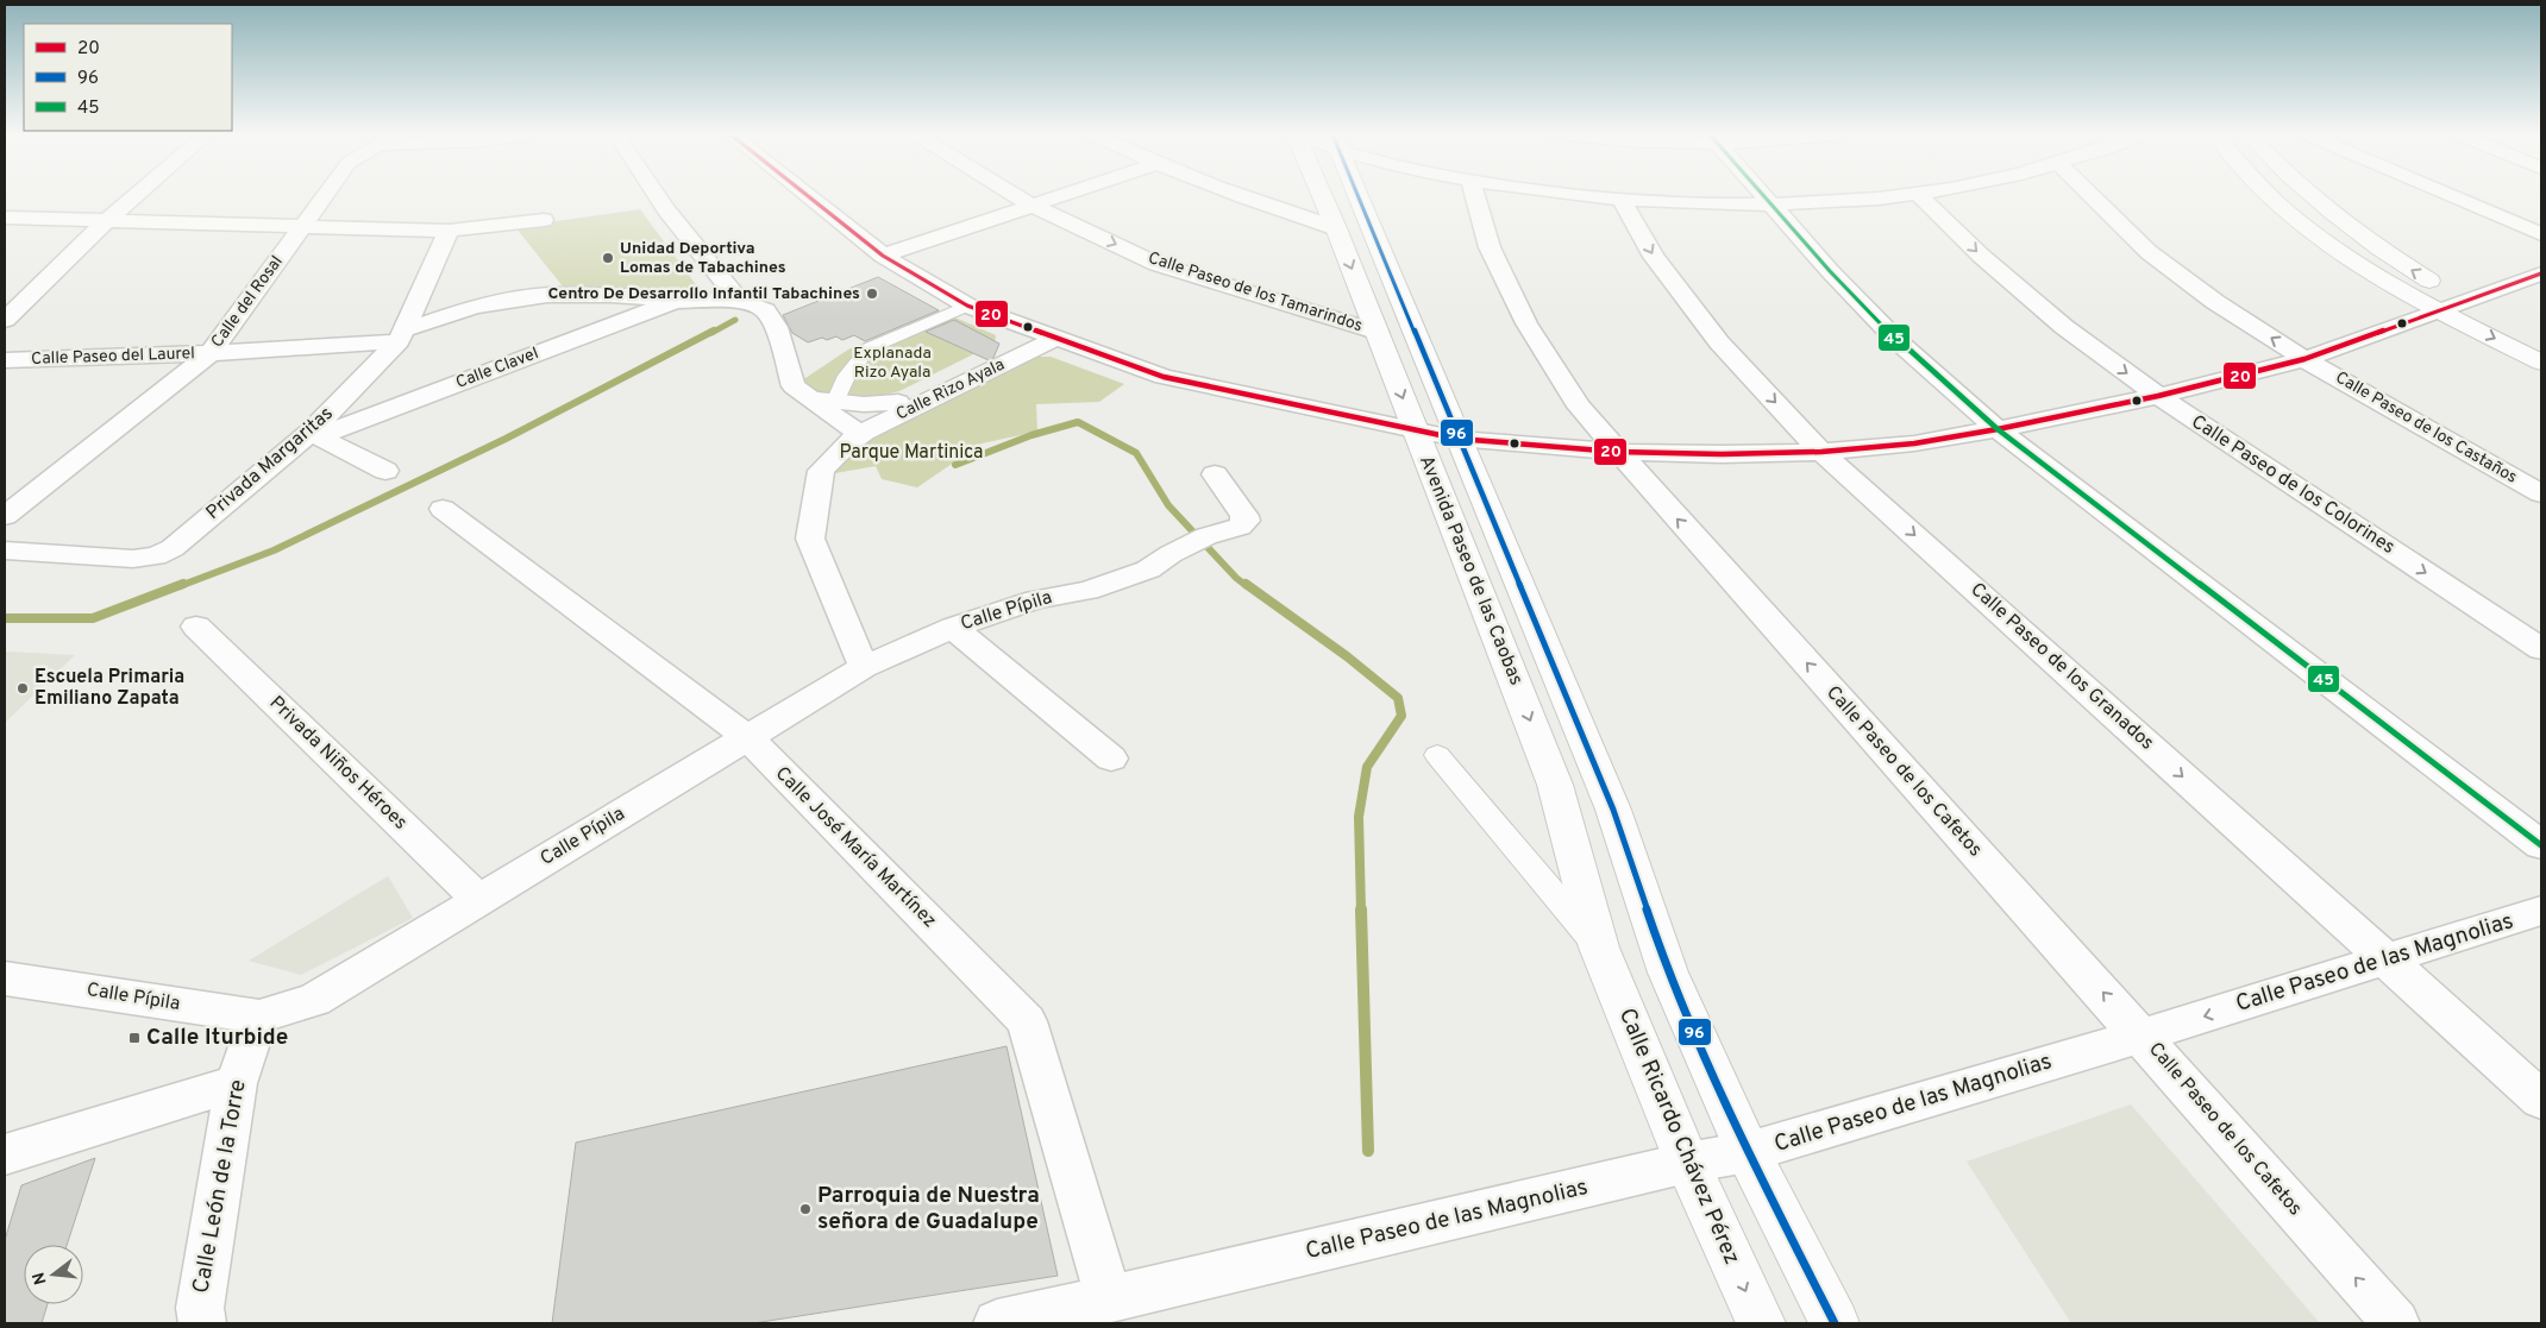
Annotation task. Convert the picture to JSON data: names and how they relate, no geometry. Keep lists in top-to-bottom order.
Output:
{
  "streets": {
    "main road": ["Avenida Paseo de las Caobas", "Calle Ricardo Chávez Pérez"],
    "street": [
      "Calle Paseo de los Tamarindos",
      "Calle del Rosal",
      "Calle Paseo del Laurel",
      "Calle Clavel",
      "Calle Rizo Ayala",
      "Calle Paseo de los Castaños",
      "Privada Margaritas",
      "Calle Paseo de los Colorines",
      "Calle Pípila",
      "Calle Paseo de los Granados",
      "Privada Niños Héroes",
      "Calle Paseo de los Cafetos",
      "Calle José María Martínez",
      "Calle Paseo de las Magnolias",
      "Calle León de la Torre"
    ]
  },
  "crossings": [
    ["Calle Paseo de los Tamarindos", "Avenida Paseo de las Caobas"],
    ["Calle del Rosal", "Calle Paseo del Laurel"],
    ["Calle Paseo del Laurel", "Calle Clavel"],
    ["Calle Paseo del Laurel", "Privada Margaritas"],
    ["Calle Clavel", "Privada Margaritas"],
    ["Calle Rizo Ayala", "Calle Pípila"],
    ["Avenida Paseo de las Caobas", "Calle Paseo de las Magnolias"],
    ["Avenida Paseo de las Caobas", "Calle Ricardo Chávez Pérez"],
    ["Calle Pípila", "Privada Niños Héroes"],
    ["Calle Pípila", "Calle José María Martínez"],
    ["Calle Pípila", "Calle León de la Torre"],
    ["Calle Paseo de los Granados", "Calle Paseo de las Magnolias"],
    ["Calle Paseo de los Cafetos", "Calle Paseo de las Magnolias"],
    ["Calle José María Martínez", "Calle Paseo de las Magnolias"],
    ["Calle Paseo de las Magnolias", "Calle Ricardo Chávez Pérez"]
  ],
  "one_way": ["Calle Paseo de los Cafetos"],
  "parks": ["Explanada Rizo Ayala", "Parque Martinica"],
  "places": {
    "other": [
      "Unidad Deportiva Lomas de Tabachines",
      "Centro De Desarrollo Infantil Tabachines",
      "Escuela Primaria Emiliano Zapata",
      "Parroquia de Nuestra señora de Guadalupe"
    ],
    "transit": ["Calle Iturbide"]
  },
  "lines": ["transit line 20", "transit line 96", "transit line 45"],
  "legend": ["20", "96", "45"],
  "north": "left"
}
